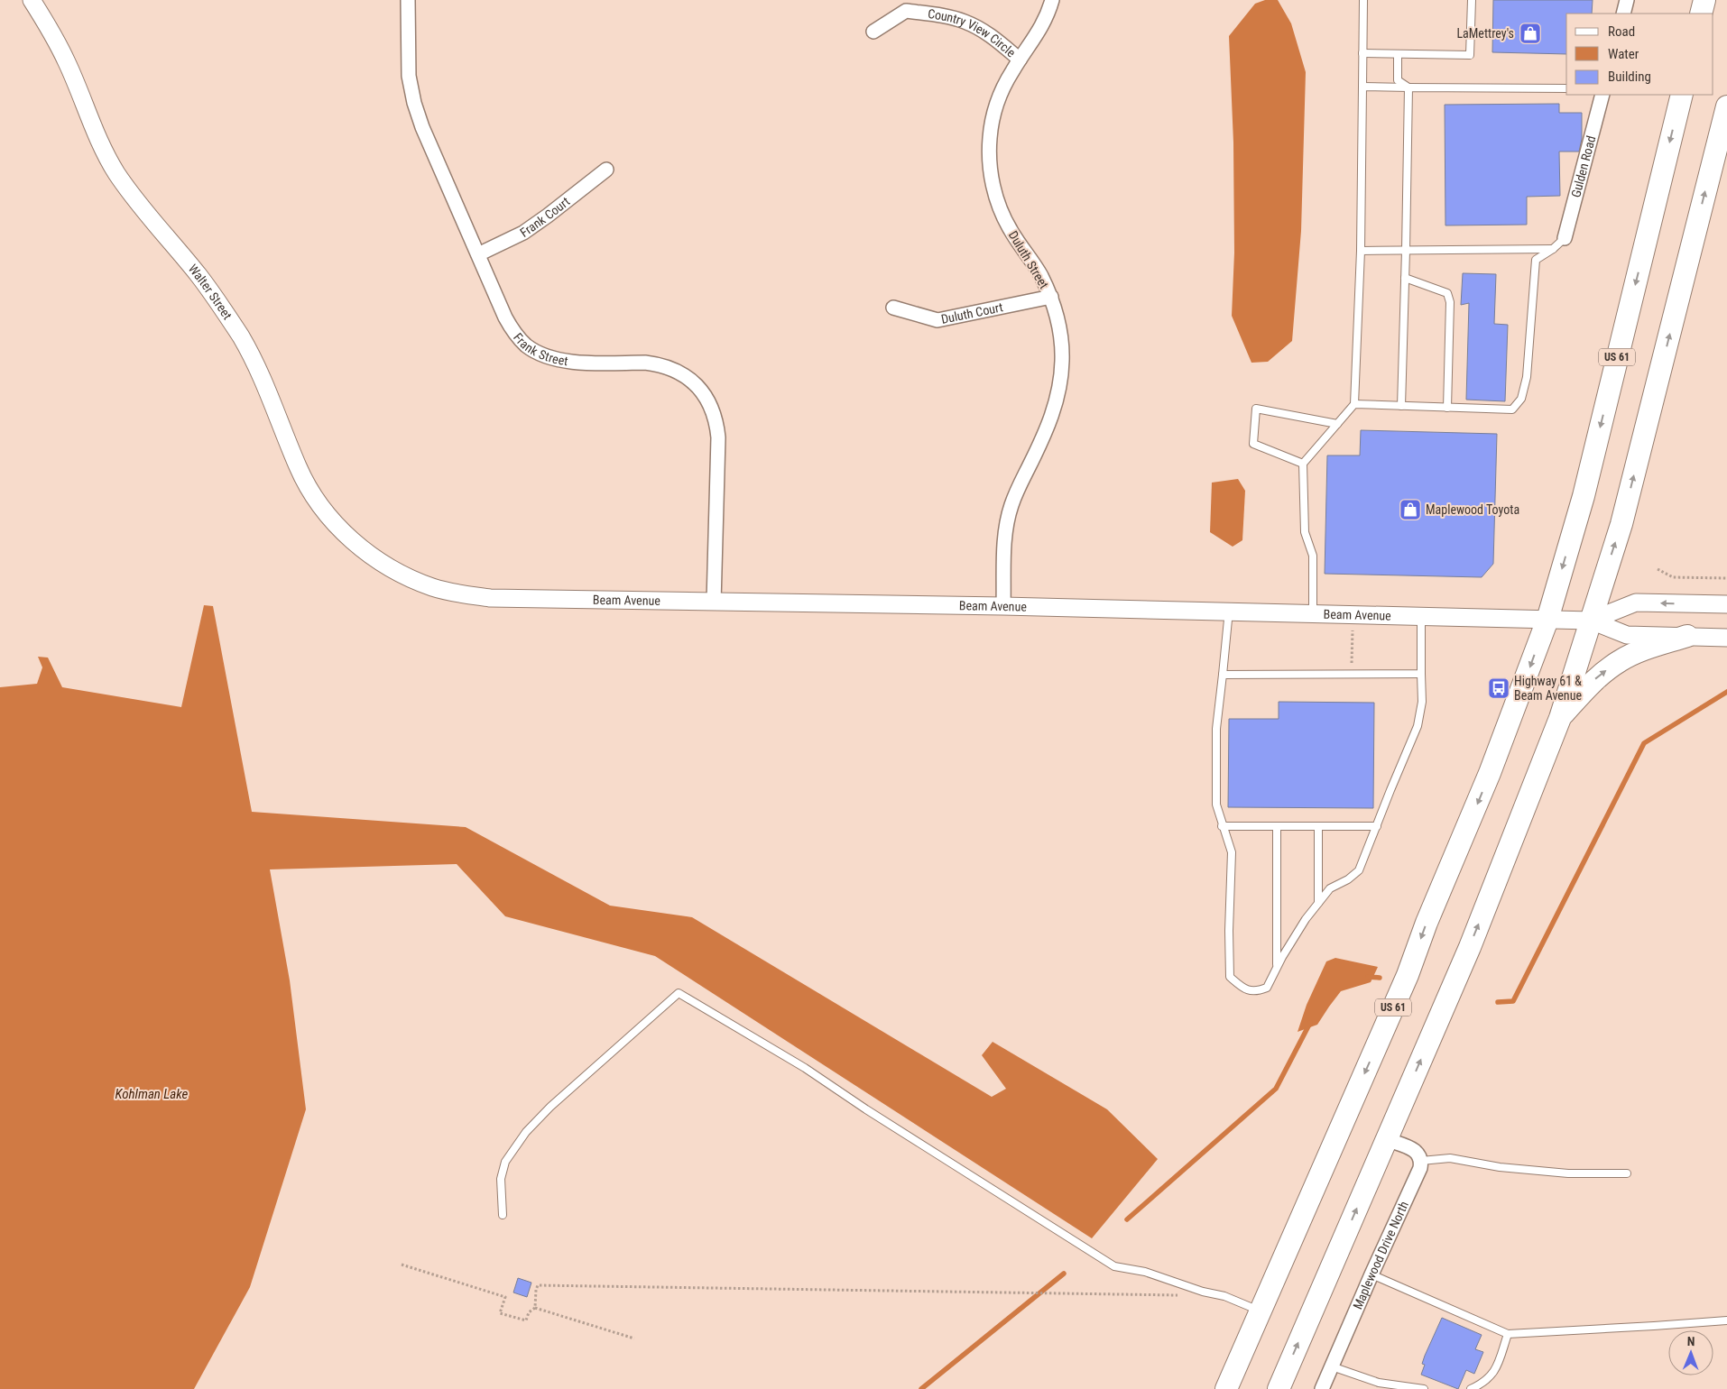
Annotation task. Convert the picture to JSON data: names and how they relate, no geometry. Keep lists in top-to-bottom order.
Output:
{
  "streets": {
    "main road": ["US 61"],
    "street": [
      "Country View Circle",
      "Gulden Road",
      "Frank Court",
      "Duluth Street",
      "Walter Street",
      "Duluth Court",
      "Frank Street",
      "Beam Avenue",
      "Maplewood Drive North"
    ]
  },
  "crossings": [
    ["Country View Circle", "Duluth Street"],
    ["Frank Court", "Frank Street"],
    ["Duluth Street", "Duluth Court"],
    ["Duluth Street", "Beam Avenue"],
    ["Walter Street", "Beam Avenue"],
    ["Frank Street", "Beam Avenue"],
    ["US 61", "Beam Avenue"]
  ],
  "water": ["Kohlman Lake"],
  "places": {
    "shop": ["LaMettrey's", "Maplewood Toyota"],
    "bus stop": ["Highway 61 & Beam Avenue"]
  },
  "legend": ["Road", "Water", "Building"],
  "north": "top"
}
